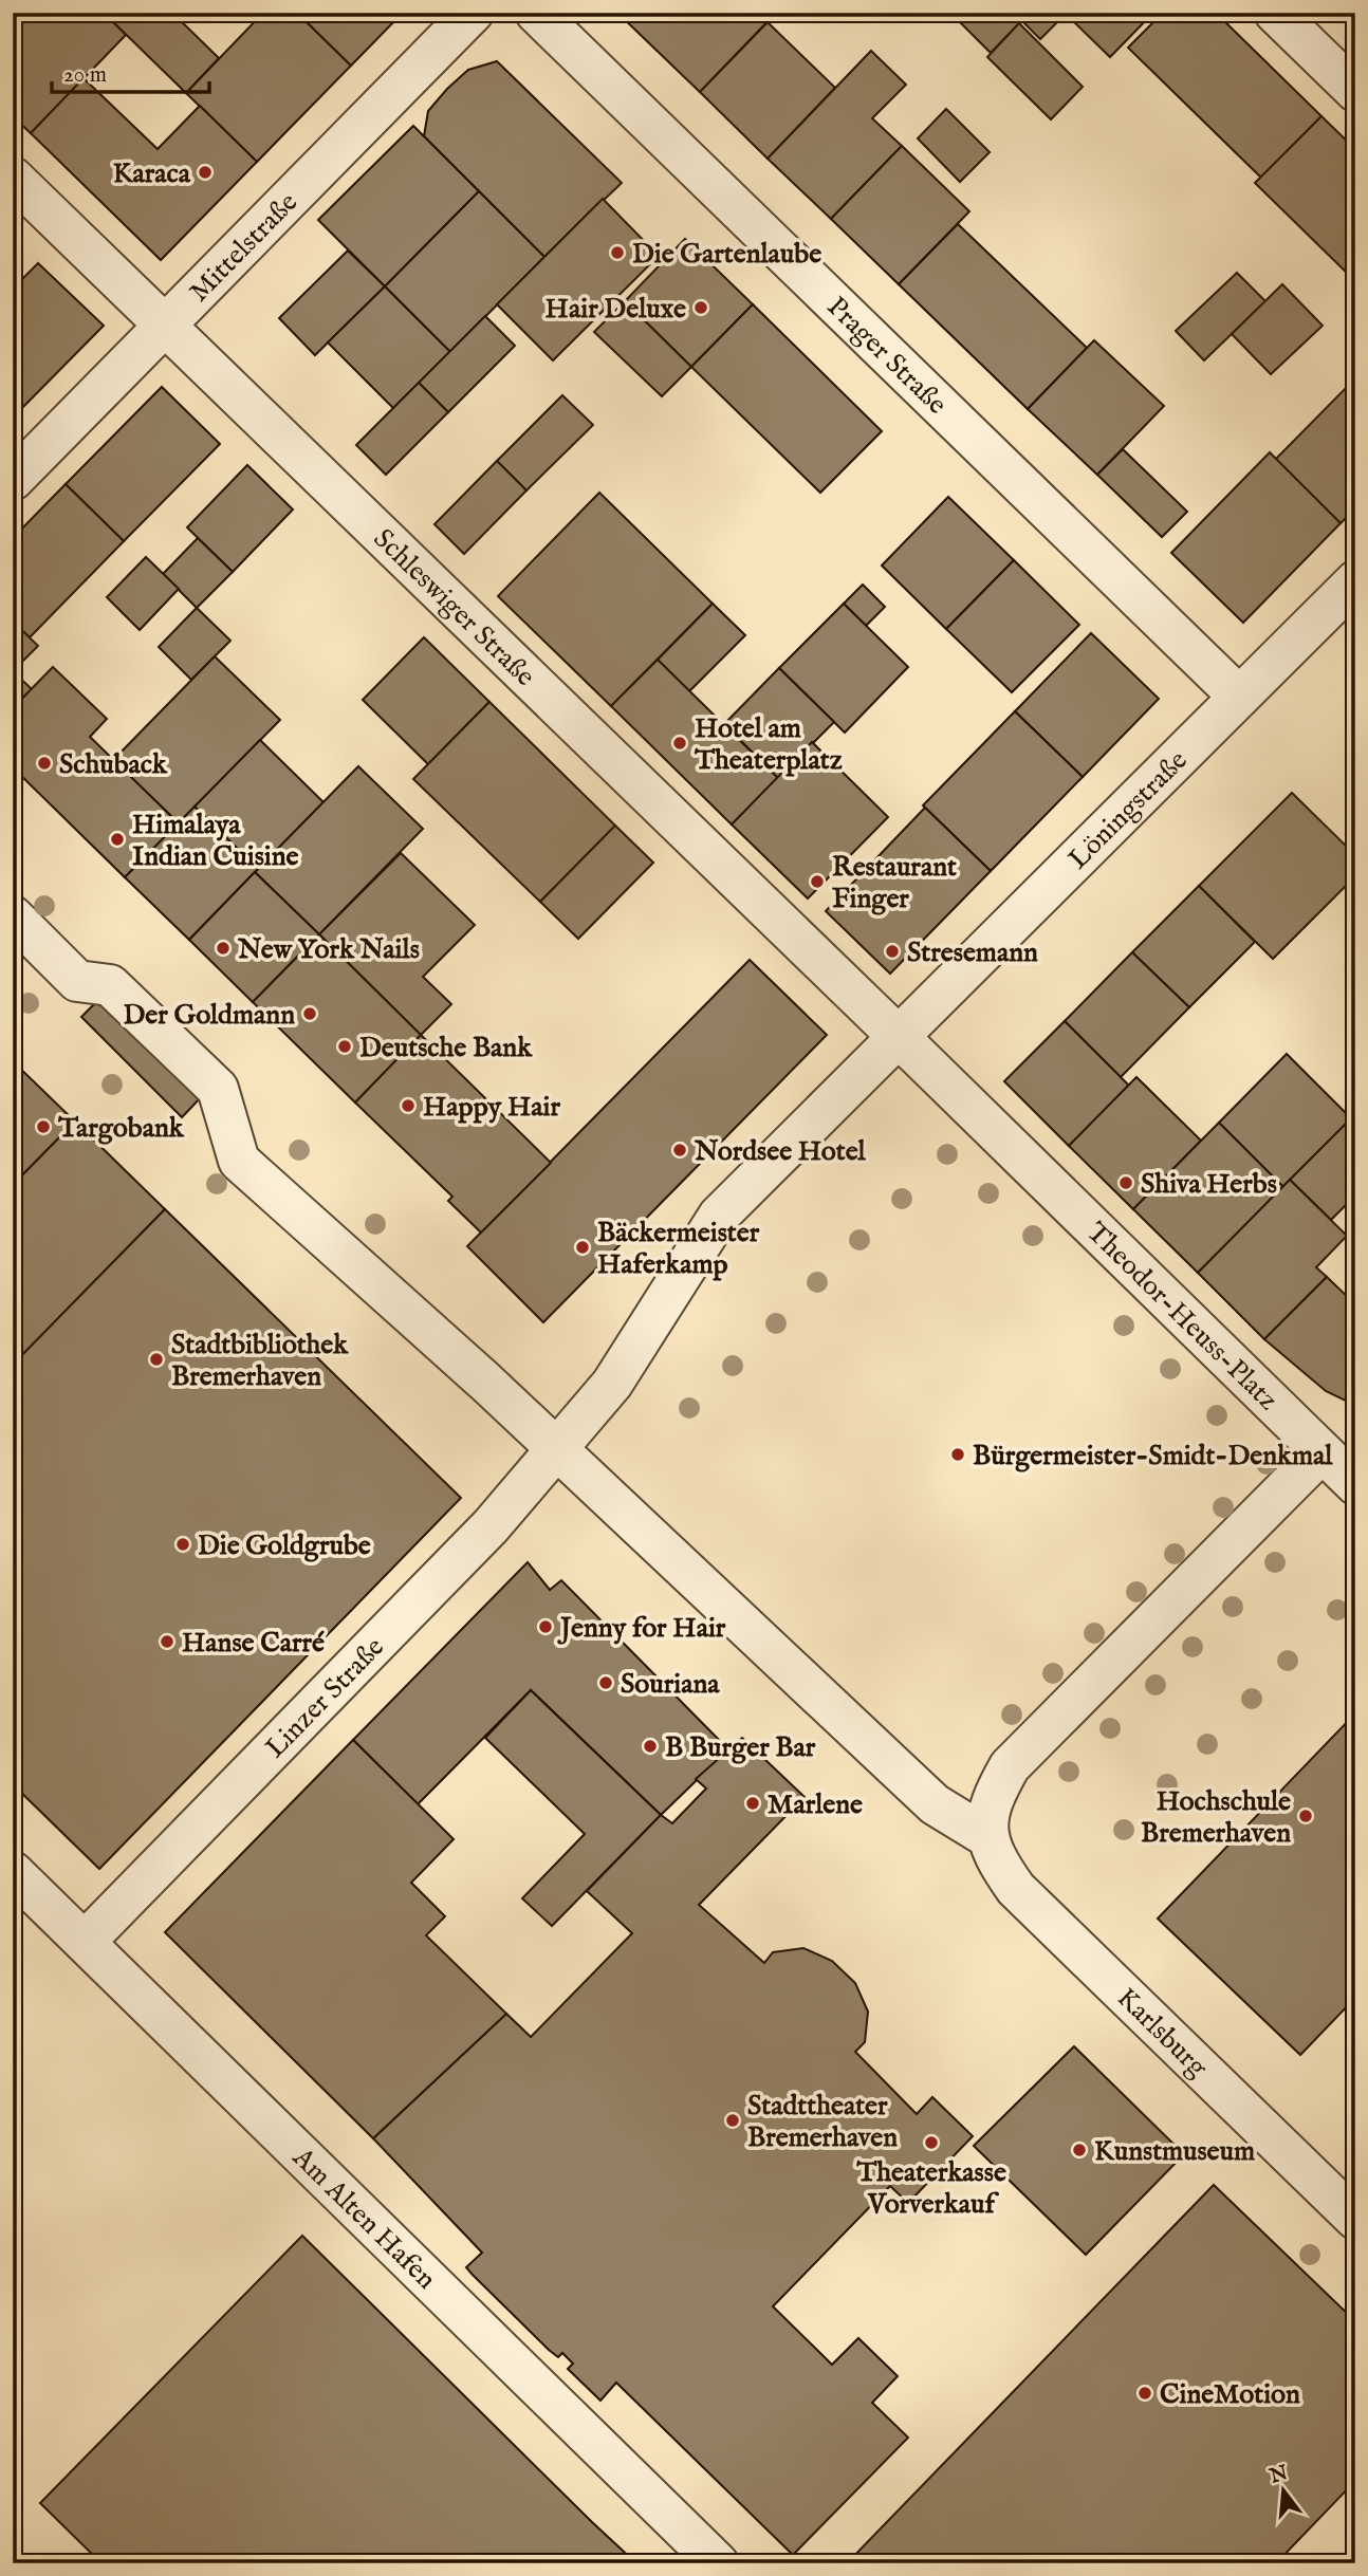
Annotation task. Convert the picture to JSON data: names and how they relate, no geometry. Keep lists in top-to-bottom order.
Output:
{
  "streets": {
    "street": [
      "Mittelstraße",
      "Prager Straße",
      "Schleswiger Straße",
      "Löningstraße",
      "Theodor-Heuss-Platz",
      "Linzer Straße",
      "Karlsburg",
      "Am Alten Hafen"
    ]
  },
  "crossings": [
    ["Mittelstraße", "Schleswiger Straße"],
    ["Prager Straße", "Löningstraße"],
    ["Schleswiger Straße", "Löningstraße"],
    ["Schleswiger Straße", "Theodor-Heuss-Platz"],
    ["Löningstraße", "Theodor-Heuss-Platz"],
    ["Linzer Straße", "Am Alten Hafen"]
  ],
  "places": [
    "Karaca",
    "Die Gartenlaube",
    "Hair Deluxe",
    "Hotel am Theaterplatz",
    "Schuback",
    "Himalaya Indian Cuisine",
    "Restaurant Finger",
    "New York Nails",
    "Stresemann",
    "Der Goldmann",
    "Deutsche Bank",
    "Happy Hair",
    "Targobank",
    "Nordsee Hotel",
    "Shiva Herbs",
    "Bäckermeister Haferkamp",
    "Stadtbibliothek Bremerhaven",
    "Bürgermeister-Smidt-Denkmal",
    "Die Goldgrube",
    "Jenny for Hair",
    "Hanse Carré",
    "Souriana",
    "B Burger Bar",
    "Marlene",
    "Hochschule Bremerhaven",
    "Stadttheater Bremerhaven",
    "Theaterkasse Vorverkauf",
    "Kunstmuseum",
    "CineMotion"
  ],
  "scale_bar": "20 m",
  "north": "top"
}
